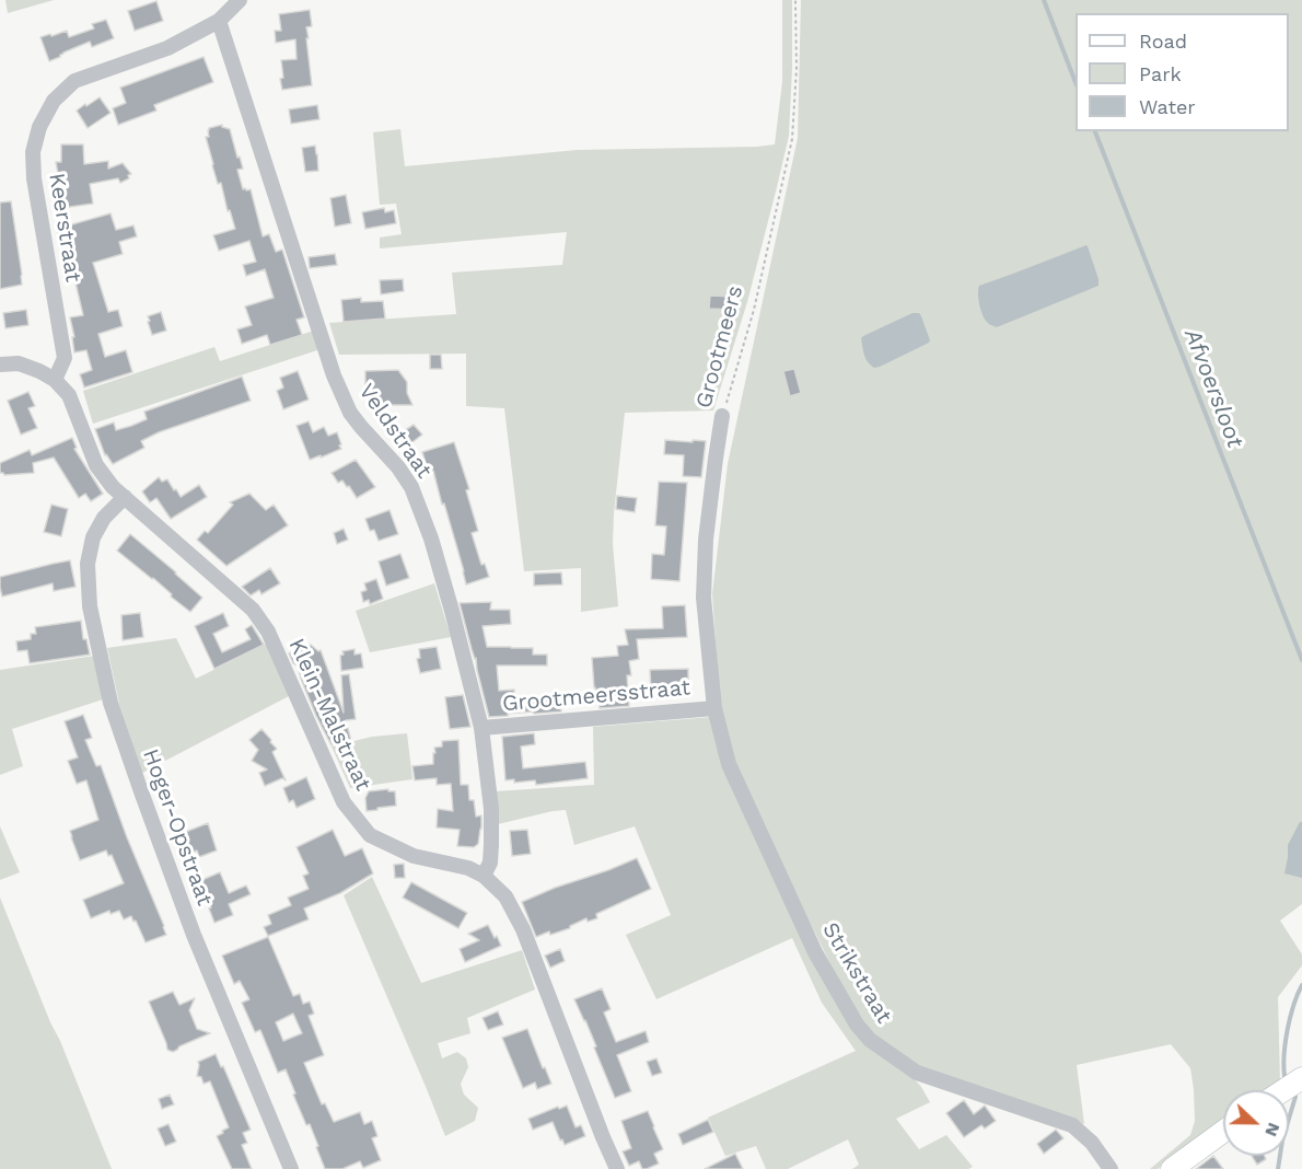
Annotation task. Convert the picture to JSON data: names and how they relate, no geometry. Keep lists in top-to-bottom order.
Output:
{
  "streets": {
    "street": [
      "Keerstraat",
      "Grootmeers",
      "Veldstraat",
      "Grootmeersstraat",
      "Klein-Malstraat",
      "Hoger-Opstraat",
      "Strikstraat"
    ]
  },
  "crossings": [
    ["Keerstraat", "Veldstraat"],
    ["Keerstraat", "Klein-Malstraat"],
    ["Grootmeers", "Grootmeersstraat"],
    ["Grootmeers", "Strikstraat"],
    ["Veldstraat", "Grootmeersstraat"],
    ["Veldstraat", "Klein-Malstraat"],
    ["Grootmeersstraat", "Strikstraat"],
    ["Klein-Malstraat", "Hoger-Opstraat"]
  ],
  "water": ["Afvoersloot"],
  "legend": ["Road", "Park", "Water"],
  "north": "right"
}
